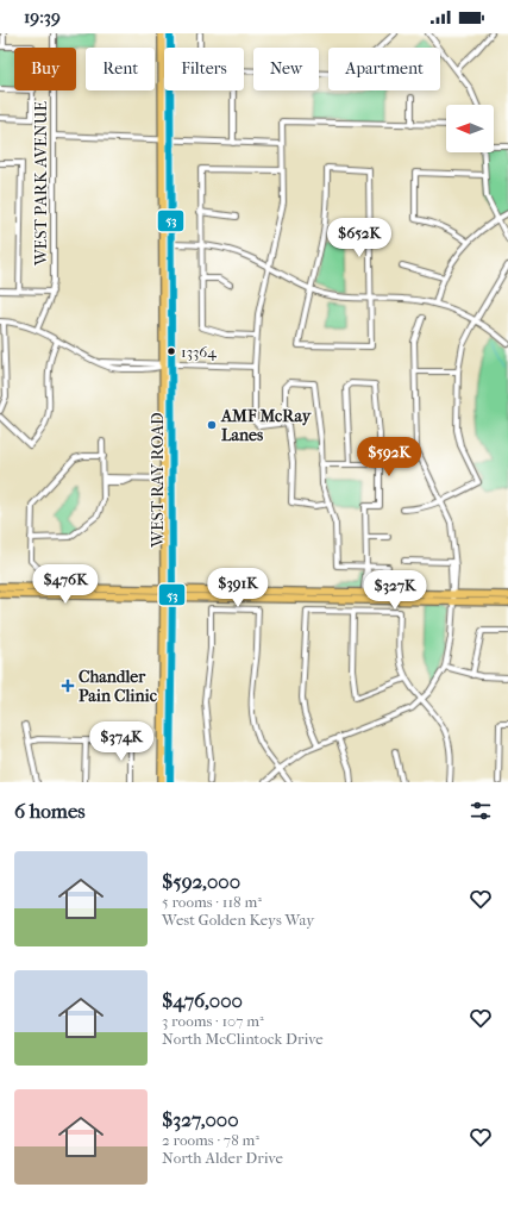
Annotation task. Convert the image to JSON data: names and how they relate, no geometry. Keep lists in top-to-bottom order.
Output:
{
  "streets": {
    "main road": ["WEST RAY ROAD"],
    "street": ["WEST PARK AVENUE"]
  },
  "places": {
    "other": ["13364", "AMF McRay Lanes"],
    "health": ["Chandler Pain Clinic"]
  },
  "lines": ["transit line 53"],
  "north": "left",
  "page": {
    "status": "19:39",
    "chip": [
      "Buy",
      "Rent",
      "Filters",
      "New",
      "Apartment"
    ],
    "price": [
      "$652K",
      "$592K",
      "$476K",
      "$391K",
      "$327K",
      "$374K"
    ],
    "heading": "6 homes",
    "list": [
      {
        "name": "$592,000",
        "note": "5 rooms · 118 m² · West Golden Keys Way"
      },
      {
        "name": "$476,000",
        "note": "3 rooms · 107 m² · North McClintock Drive"
      },
      {
        "name": "$327,000",
        "note": "2 rooms · 78 m² · North Alder Drive"
      }
    ]
  }
}
